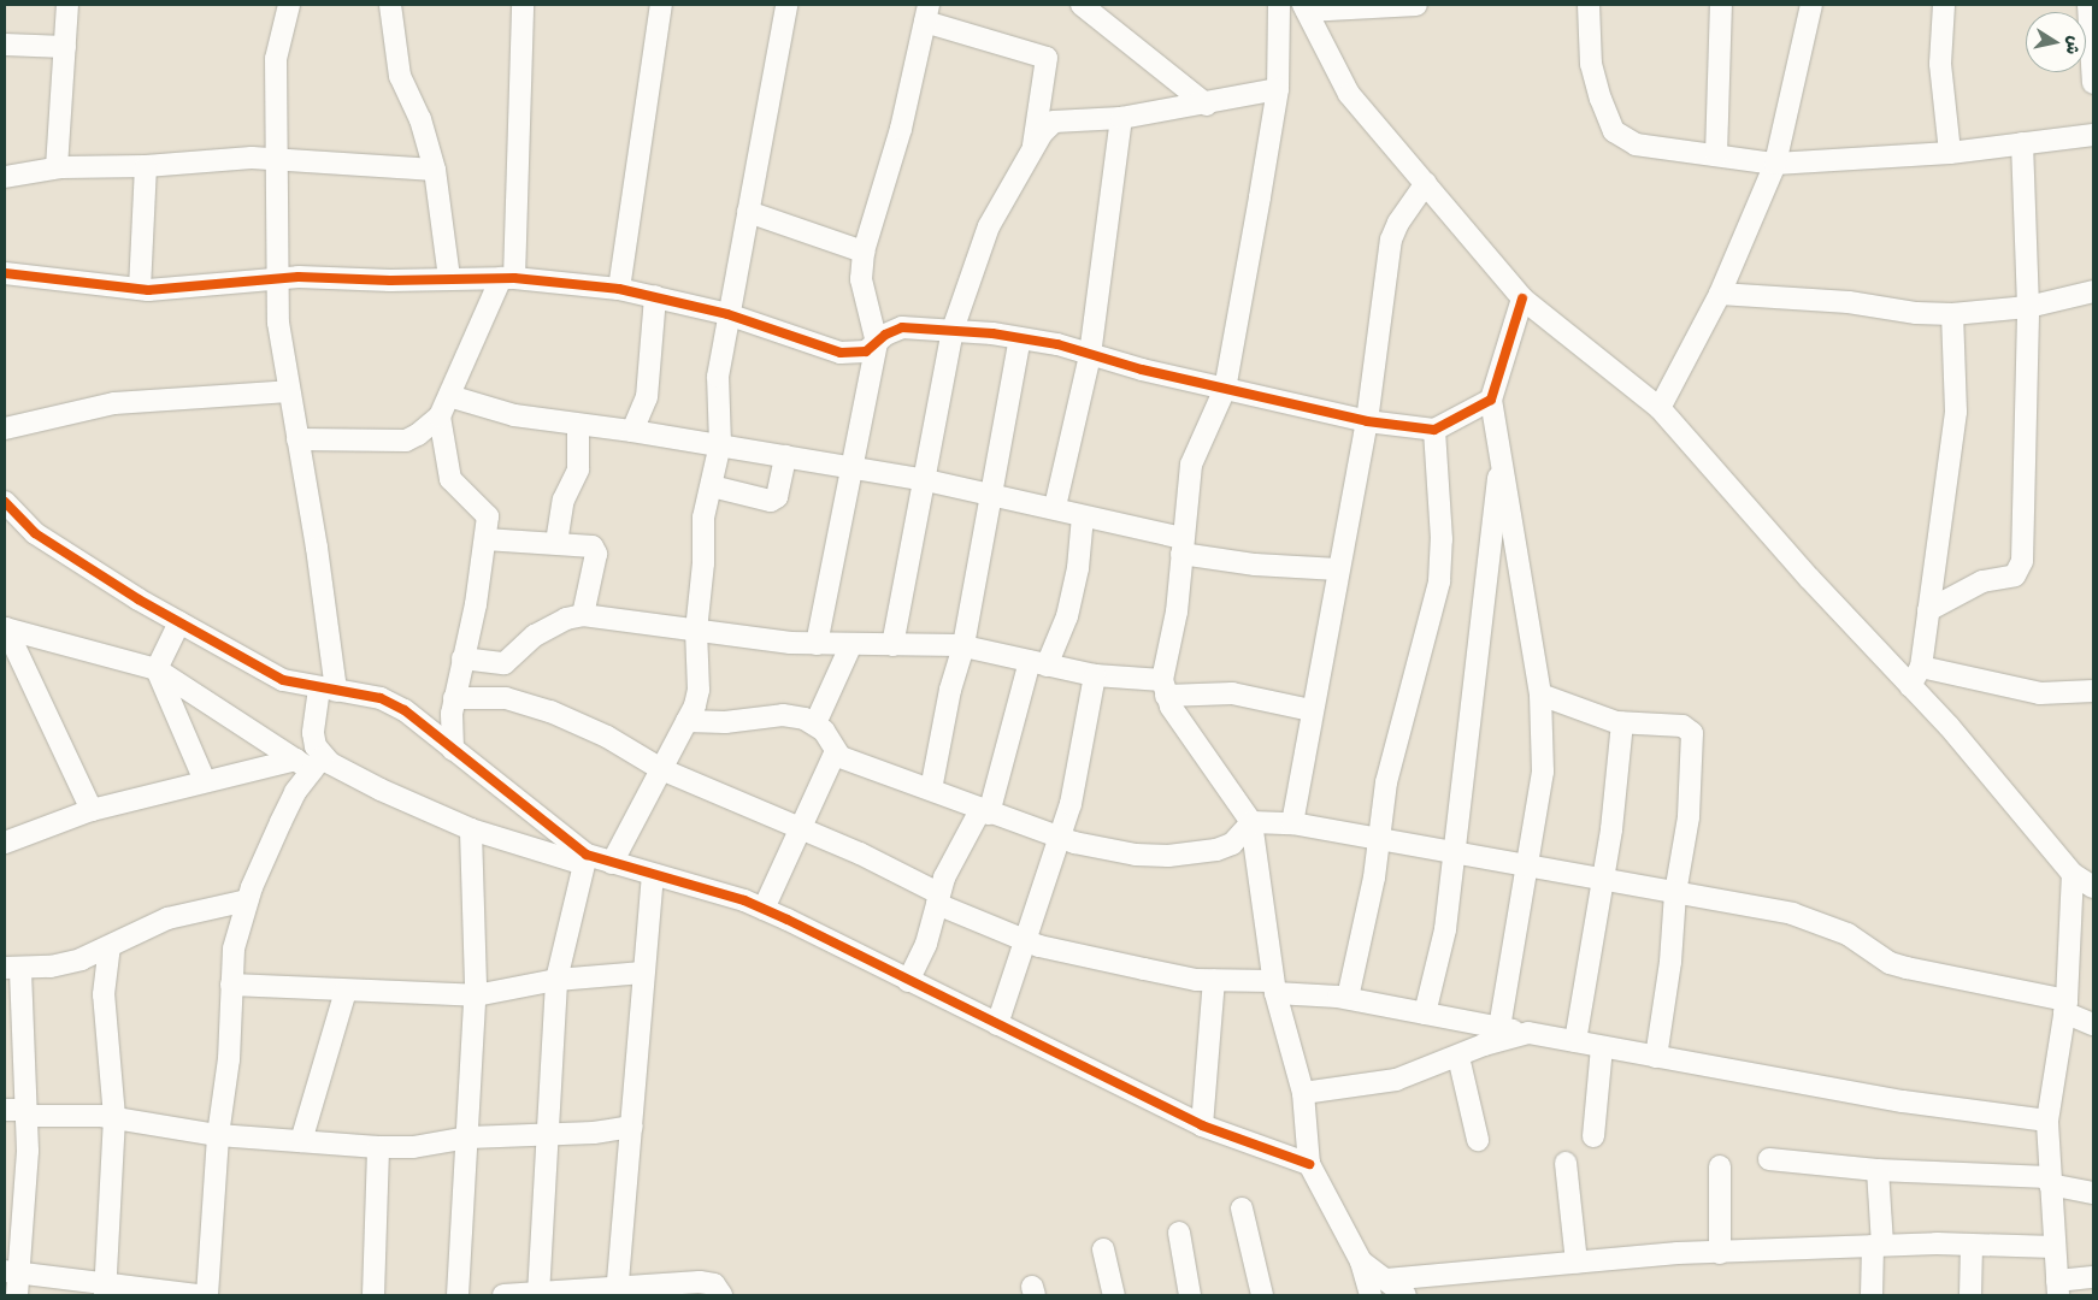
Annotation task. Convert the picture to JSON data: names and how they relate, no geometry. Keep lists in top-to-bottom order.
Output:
{
  "north": "right"
}
